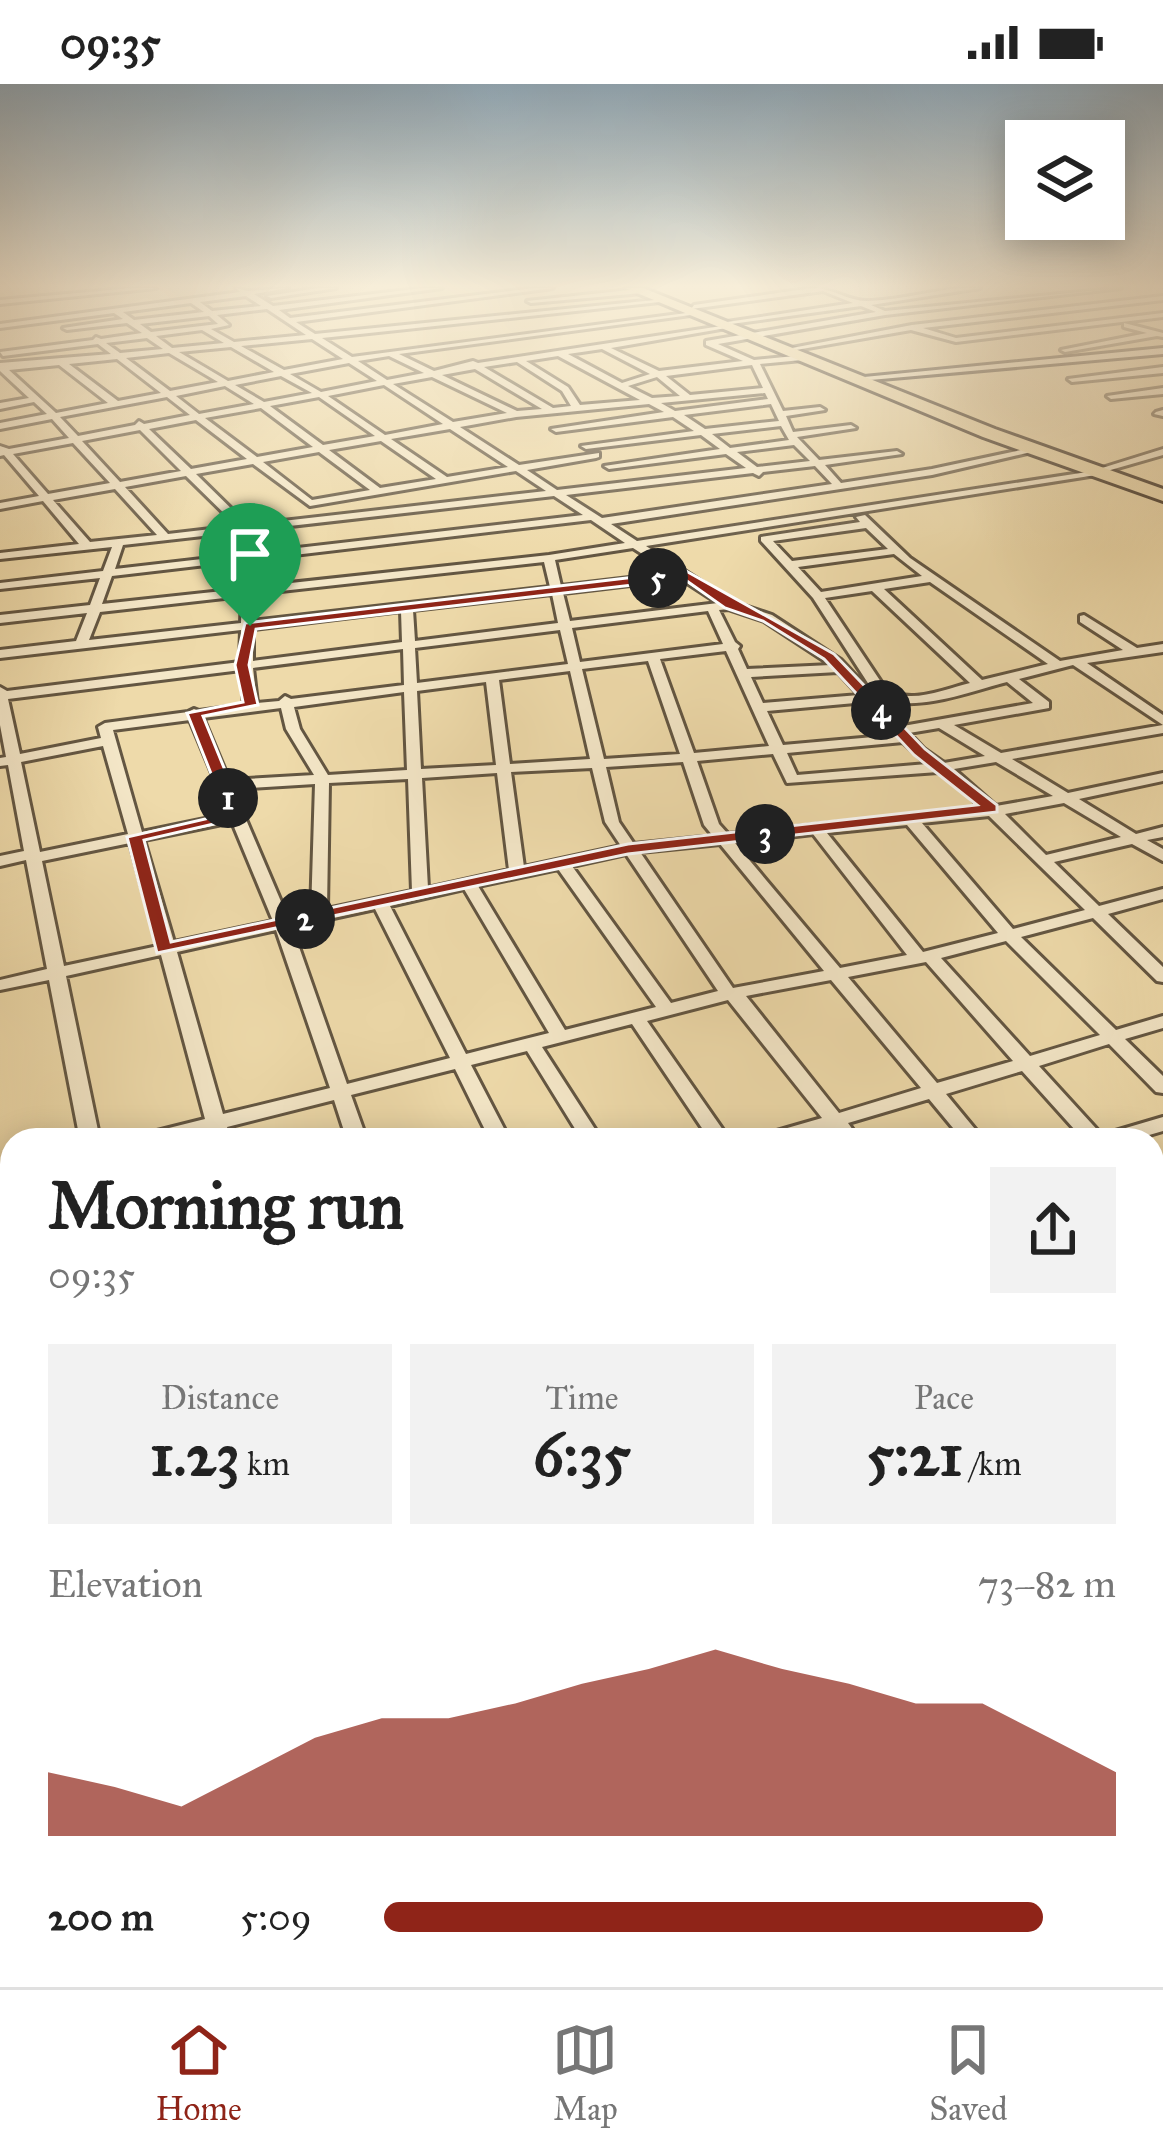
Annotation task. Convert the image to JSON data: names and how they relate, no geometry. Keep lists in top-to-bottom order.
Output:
{
  "page": {
    "status": "09:35",
    "pins": [
      "5",
      "4",
      "1",
      "3",
      "2"
    ],
    "heading": ["Morning run", "09:35"],
    "stats": [
      ["Distance", "1.23 km"],
      ["Time", "6:35"],
      ["Pace", "5:21 /km"]
    ],
    "chart": ["Elevation", "73–82 m"],
    "list": [
      {
        "name": "200 m",
        "note": "5:09"
      }
    ],
    "tabs": ["Home", "Map", "Saved"]
  }
}
